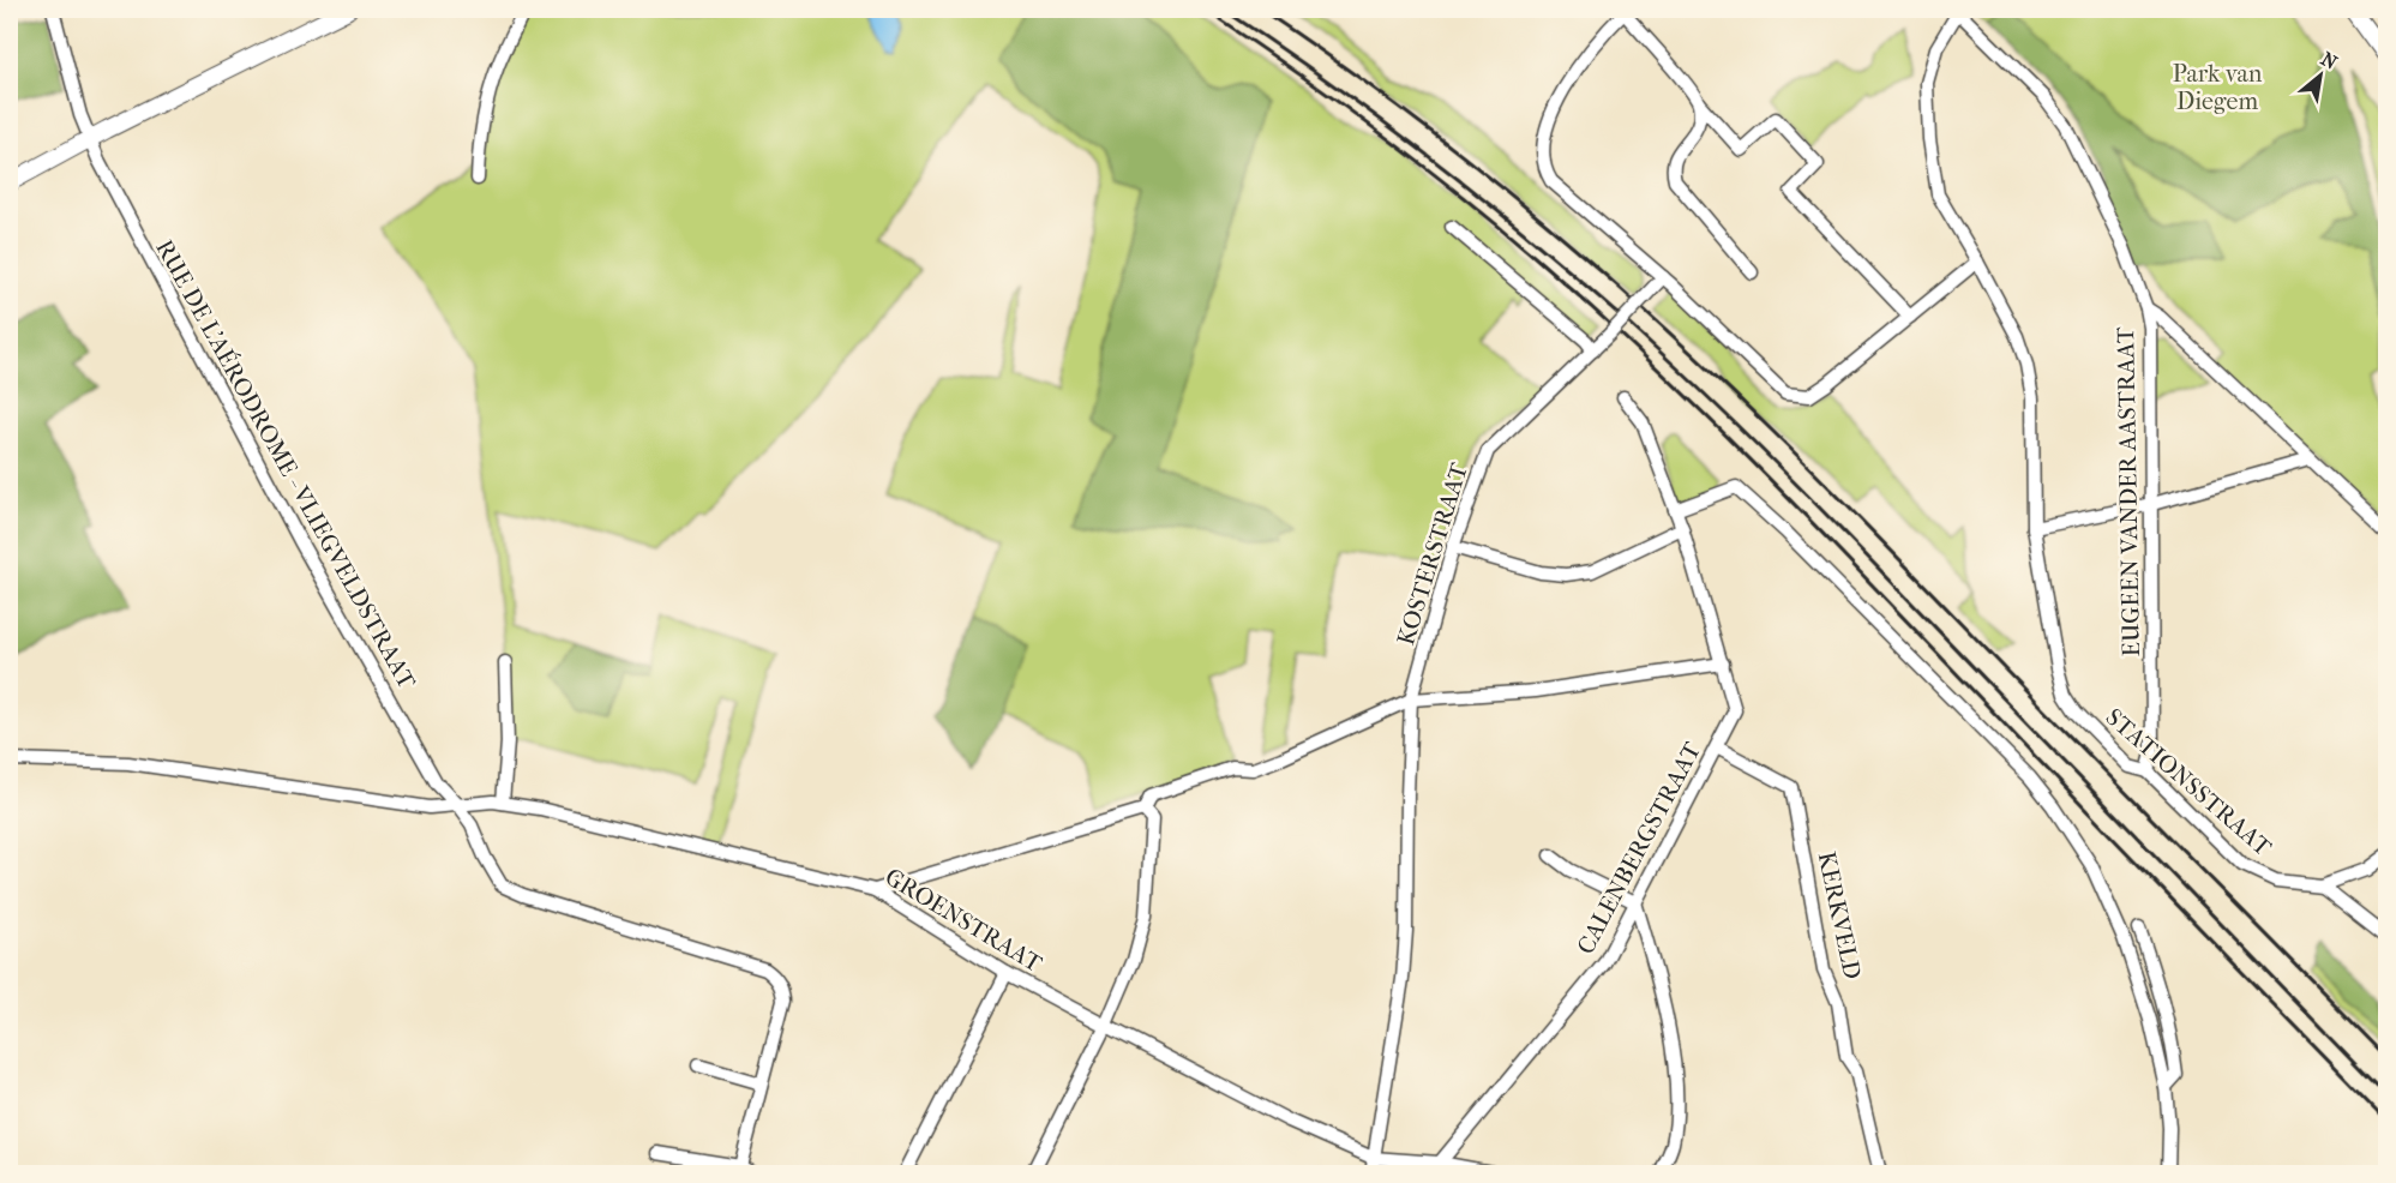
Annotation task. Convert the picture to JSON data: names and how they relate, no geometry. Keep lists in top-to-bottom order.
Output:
{
  "streets": {
    "street": [
      "RUE DE L'AÉRODROME - VLIEGVELDSTRAAT",
      "EUGEEN VANDER AASTRAAT",
      "KOSTERSTRAAT",
      "STATIONSSTRAAT",
      "CALENBERGSTRAAT",
      "KERKVELD",
      "GROENSTRAAT"
    ]
  },
  "crossings": [
    ["RUE DE L'AÉRODROME - VLIEGVELDSTRAAT", "GROENSTRAAT"],
    ["EUGEEN VANDER AASTRAAT", "STATIONSSTRAAT"],
    ["KOSTERSTRAAT", "GROENSTRAAT"],
    ["CALENBERGSTRAAT", "KERKVELD"],
    ["CALENBERGSTRAAT", "GROENSTRAAT"]
  ],
  "parks": ["Park van Diegem"],
  "north": "top right"
}
